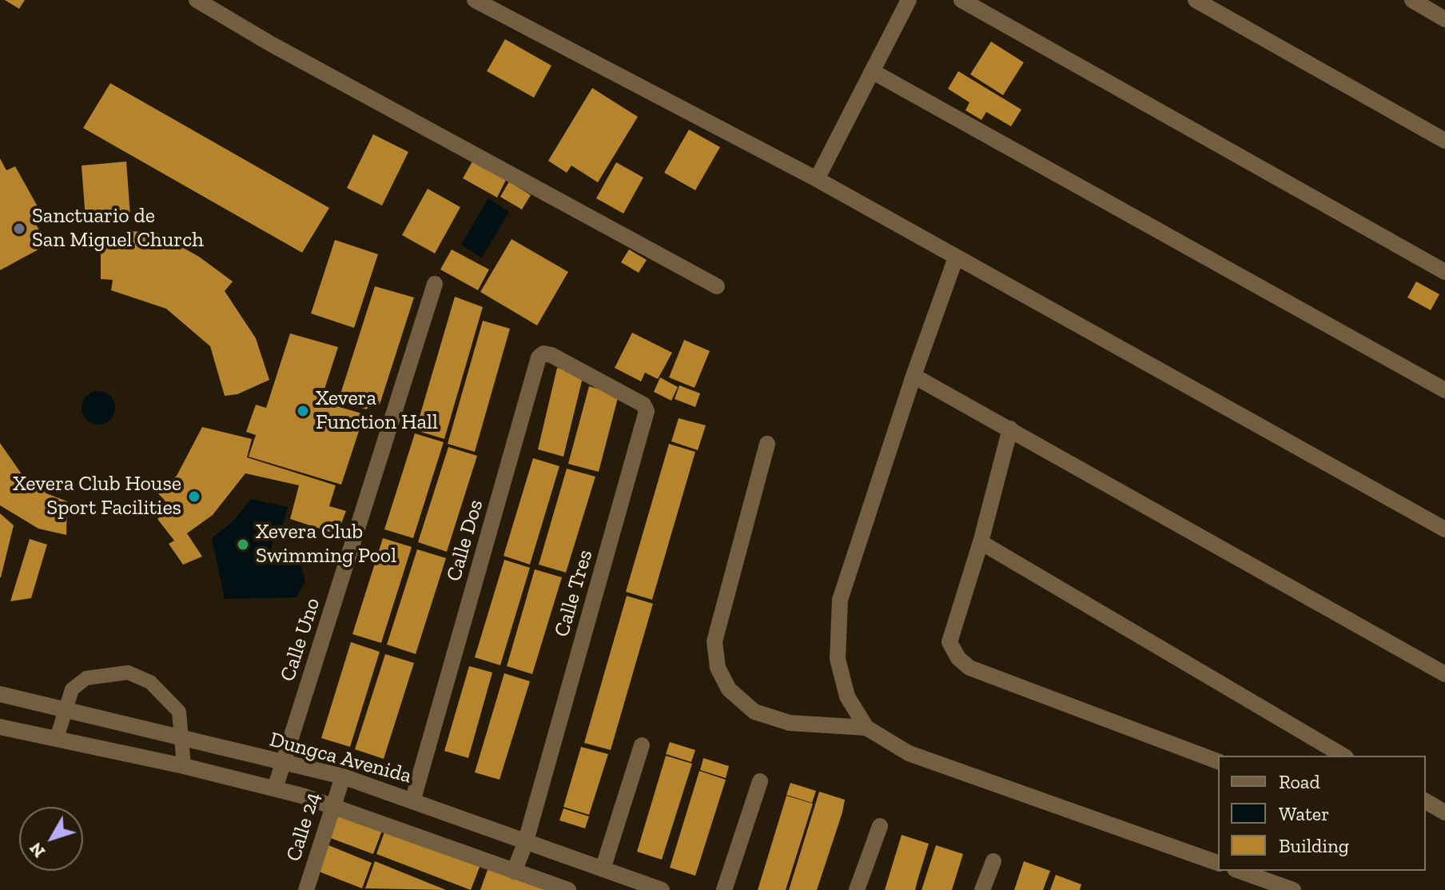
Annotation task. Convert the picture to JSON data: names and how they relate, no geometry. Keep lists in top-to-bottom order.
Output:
{
  "streets": {
    "street": [
      "Calle Dos",
      "Calle Tres",
      "Calle Uno",
      "Dungca Avenida",
      "Calle 24"
    ]
  },
  "crossings": [
    ["Calle Dos", "Calle Tres"],
    ["Calle Dos", "Dungca Avenida"],
    ["Calle Tres", "Dungca Avenida"],
    ["Calle Uno", "Dungca Avenida"],
    ["Dungca Avenida", "Calle 24"]
  ],
  "places": [
    "Sanctuario de San Miguel Church",
    "Xevera Function Hall",
    "Xevera Club House Sport Facilities",
    "Xevera Club Swimming Pool"
  ],
  "legend": ["Road", "Water", "Building"],
  "north": "bottom left"
}
